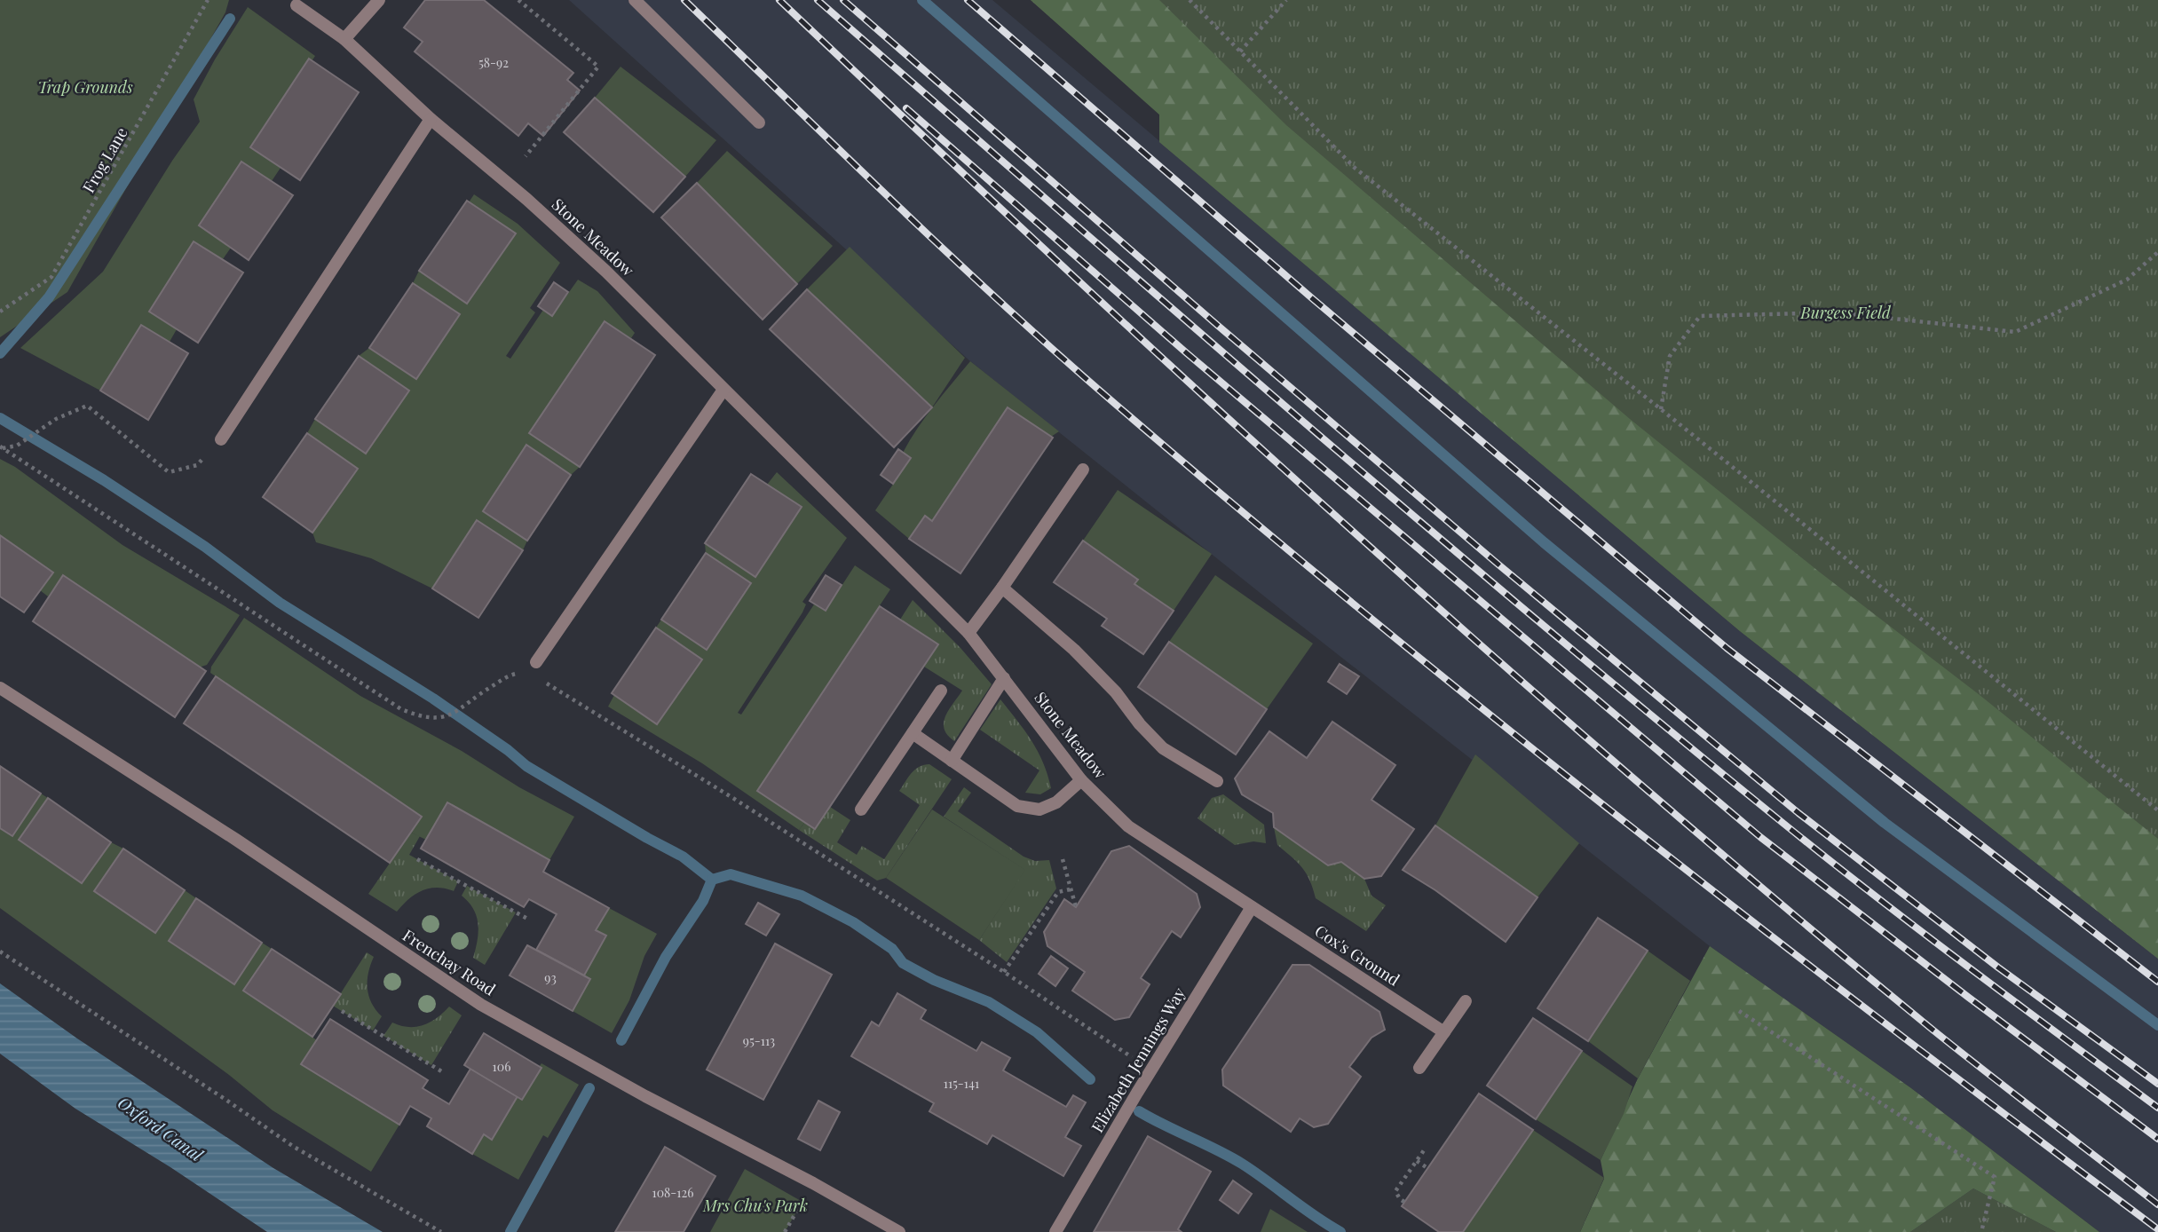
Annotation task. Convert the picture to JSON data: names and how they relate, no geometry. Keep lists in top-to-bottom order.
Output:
{
  "streets": {
    "street": [
      "Stone Meadow",
      "Cox's Ground",
      "Frenchay Road",
      "Elizabeth Jennings Way"
    ],
    "path": ["Frog Lane"]
  },
  "crossings": [
    ["Stone Meadow", "Cox's Ground"],
    ["Stone Meadow", "Elizabeth Jennings Way"],
    ["Cox's Ground", "Elizabeth Jennings Way"]
  ],
  "water": ["Oxford Canal"],
  "parks": ["Trap Grounds", "Burgess Field", "Mrs Chu's Park"],
  "house_numbers": [
    "58-92",
    "93",
    "95-113",
    "106",
    "115-141",
    "108-126"
  ]
}
